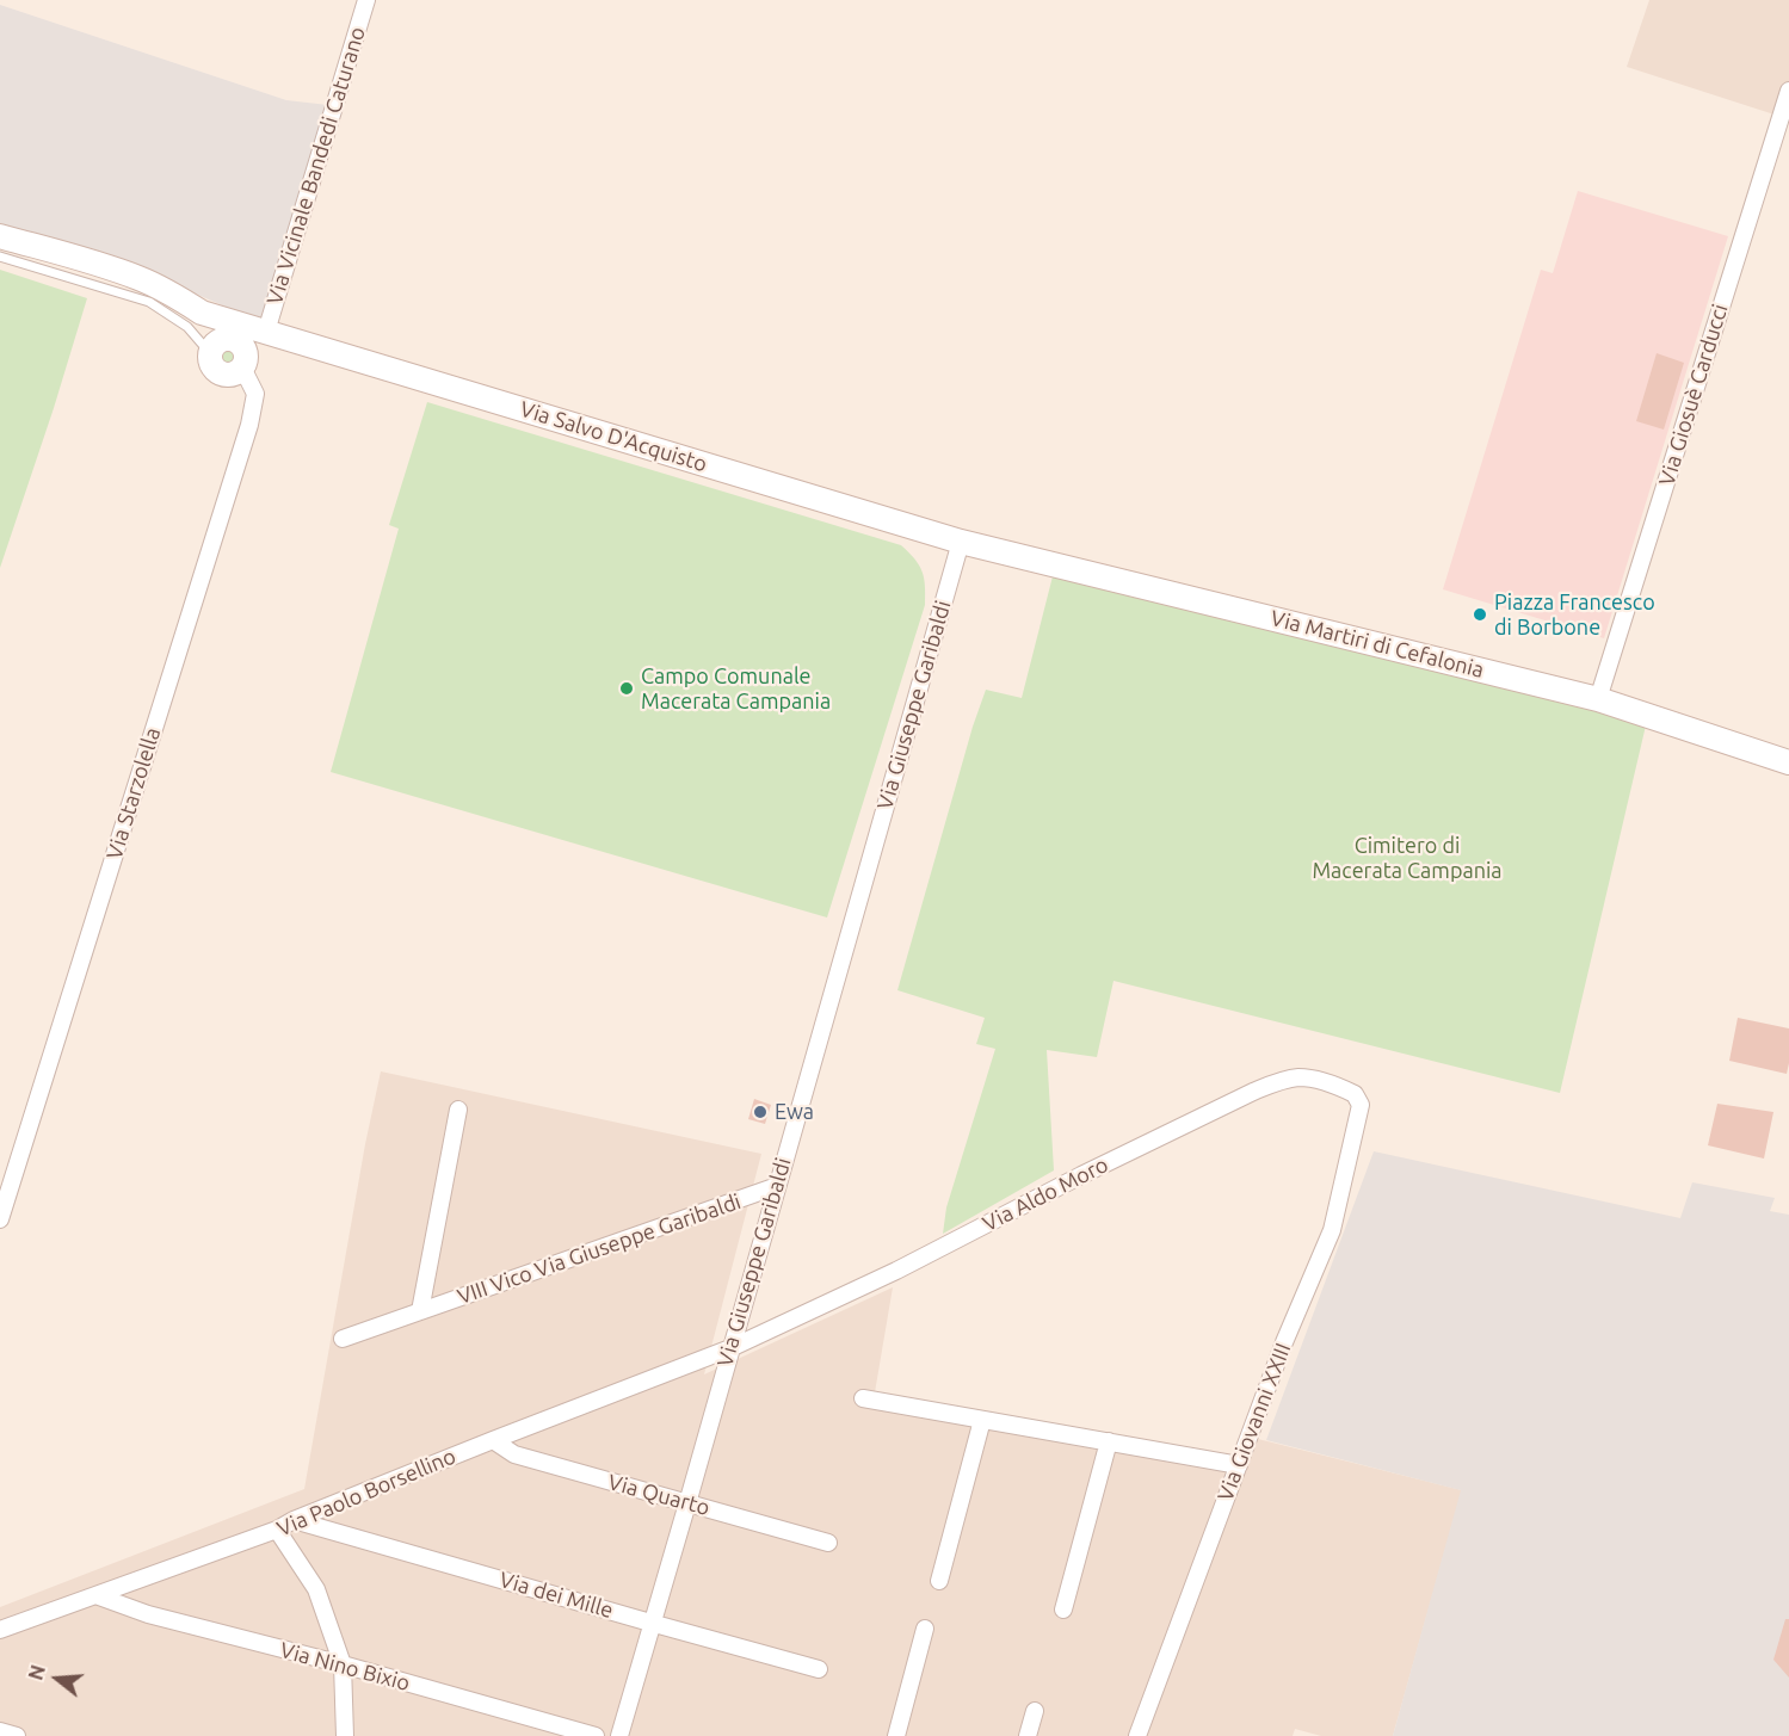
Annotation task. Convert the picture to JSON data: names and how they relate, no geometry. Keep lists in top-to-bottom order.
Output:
{
  "streets": {
    "street": [
      "Via Vicinale Bandedi Caturano",
      "Via Giosuè Carducci",
      "Via Salvo D'Acquisto",
      "Via Martiri di Cefalonia",
      "Via Giuseppe Garibaldi",
      "Via Starzolella",
      "Via Aldo Moro",
      "VIII Vico Via Giuseppe Garibaldi",
      "Via Giovanni XXIII",
      "Via Paolo Borsellino",
      "Via Quarto",
      "Via dei Mille",
      "Via Nino Bixio"
    ]
  },
  "crossings": [
    ["Via Vicinale Bandedi Caturano", "Via Salvo D'Acquisto"],
    ["Via Giosuè Carducci", "Via Martiri di Cefalonia"],
    ["Via Salvo D'Acquisto", "Via Martiri di Cefalonia"],
    ["Via Salvo D'Acquisto", "Via Giuseppe Garibaldi"],
    ["Via Salvo D'Acquisto", "Via Starzolella"],
    ["Via Martiri di Cefalonia", "Via Giuseppe Garibaldi"],
    ["Via Giuseppe Garibaldi", "Via Aldo Moro"],
    ["Via Giuseppe Garibaldi", "VIII Vico Via Giuseppe Garibaldi"],
    ["Via Giuseppe Garibaldi", "Via Paolo Borsellino"],
    ["Via Giuseppe Garibaldi", "Via Quarto"],
    ["Via Giuseppe Garibaldi", "Via dei Mille"],
    ["Via Aldo Moro", "Via Giovanni XXIII"],
    ["Via Aldo Moro", "Via Paolo Borsellino"],
    ["Via Paolo Borsellino", "Via Quarto"],
    ["Via Paolo Borsellino", "Via dei Mille"],
    ["Via Paolo Borsellino", "Via Nino Bixio"]
  ],
  "parks": ["Cimitero di Macerata Campania"],
  "places": ["Piazza Francesco di Borbone", "Campo Comunale Macerata Campania", "Ewa"],
  "north": "left"
}
